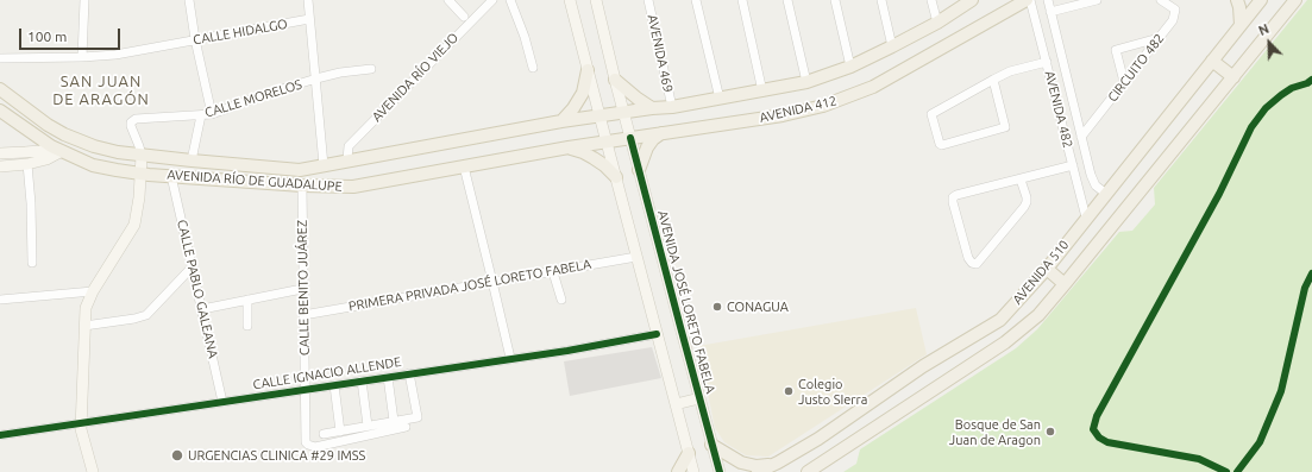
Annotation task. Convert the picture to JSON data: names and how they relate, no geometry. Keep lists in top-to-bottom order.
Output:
{
  "streets": {
    "main road": [
      "AVENIDA 412",
      "AVENIDA RÍO DE GUADALUPE",
      "AVENIDA 510",
      "AVENIDA JOSÉ LORETO FABELA"
    ],
    "street": [
      "CALLE HIDALGO",
      "AVENIDA 469",
      "CIRCUITO 482",
      "AVENIDA RÍO VIEJO",
      "CALLE MORELOS",
      "AVENIDA 482",
      "PRIMERA PRIVADA JOSÉ LORETO FABELA",
      "CALLE BENITO JUÁREZ",
      "CALLE PABLO GALEANA",
      "CALLE IGNACIO ALLENDE"
    ]
  },
  "crossings": [
    ["AVENIDA 469", "AVENIDA 412"],
    ["CIRCUITO 482", "AVENIDA 482"],
    ["AVENIDA RÍO VIEJO", "AVENIDA RÍO DE GUADALUPE"],
    ["CALLE MORELOS", "AVENIDA RÍO DE GUADALUPE"],
    ["AVENIDA 412", "AVENIDA 482"],
    ["AVENIDA 412", "AVENIDA RÍO DE GUADALUPE"],
    ["AVENIDA 412", "AVENIDA JOSÉ LORETO FABELA"],
    ["AVENIDA 482", "AVENIDA 510"],
    ["AVENIDA RÍO DE GUADALUPE", "CALLE BENITO JUÁREZ"],
    ["AVENIDA RÍO DE GUADALUPE", "CALLE PABLO GALEANA"],
    ["AVENIDA RÍO DE GUADALUPE", "AVENIDA JOSÉ LORETO FABELA"],
    ["PRIMERA PRIVADA JOSÉ LORETO FABELA", "CALLE BENITO JUÁREZ"],
    ["CALLE BENITO JUÁREZ", "CALLE IGNACIO ALLENDE"],
    ["CALLE PABLO GALEANA", "CALLE IGNACIO ALLENDE"]
  ],
  "districts": ["SAN JUAN DE ARAGÓN"],
  "places": [
    "CONAGUA",
    "Colegio Justo SIerra",
    "Bosque de San Juan de Aragon",
    "URGENCIAS CLINICA #29 IMSS"
  ],
  "scale_bar": "100 m",
  "north": "top left"
}
